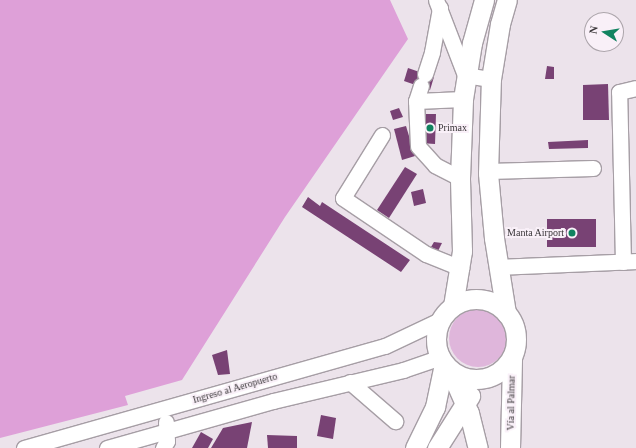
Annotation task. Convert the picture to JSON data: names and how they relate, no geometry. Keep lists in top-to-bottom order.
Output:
{
  "streets": {
    "main road": ["Vía al Palmar"],
    "street": ["Ingreso al Aeropuerto"]
  },
  "crossings": [
    ["Ingreso al Aeropuerto", "Vía al Palmar"]
  ],
  "places": ["Primax", "Manta Airport"],
  "north": "left"
}
